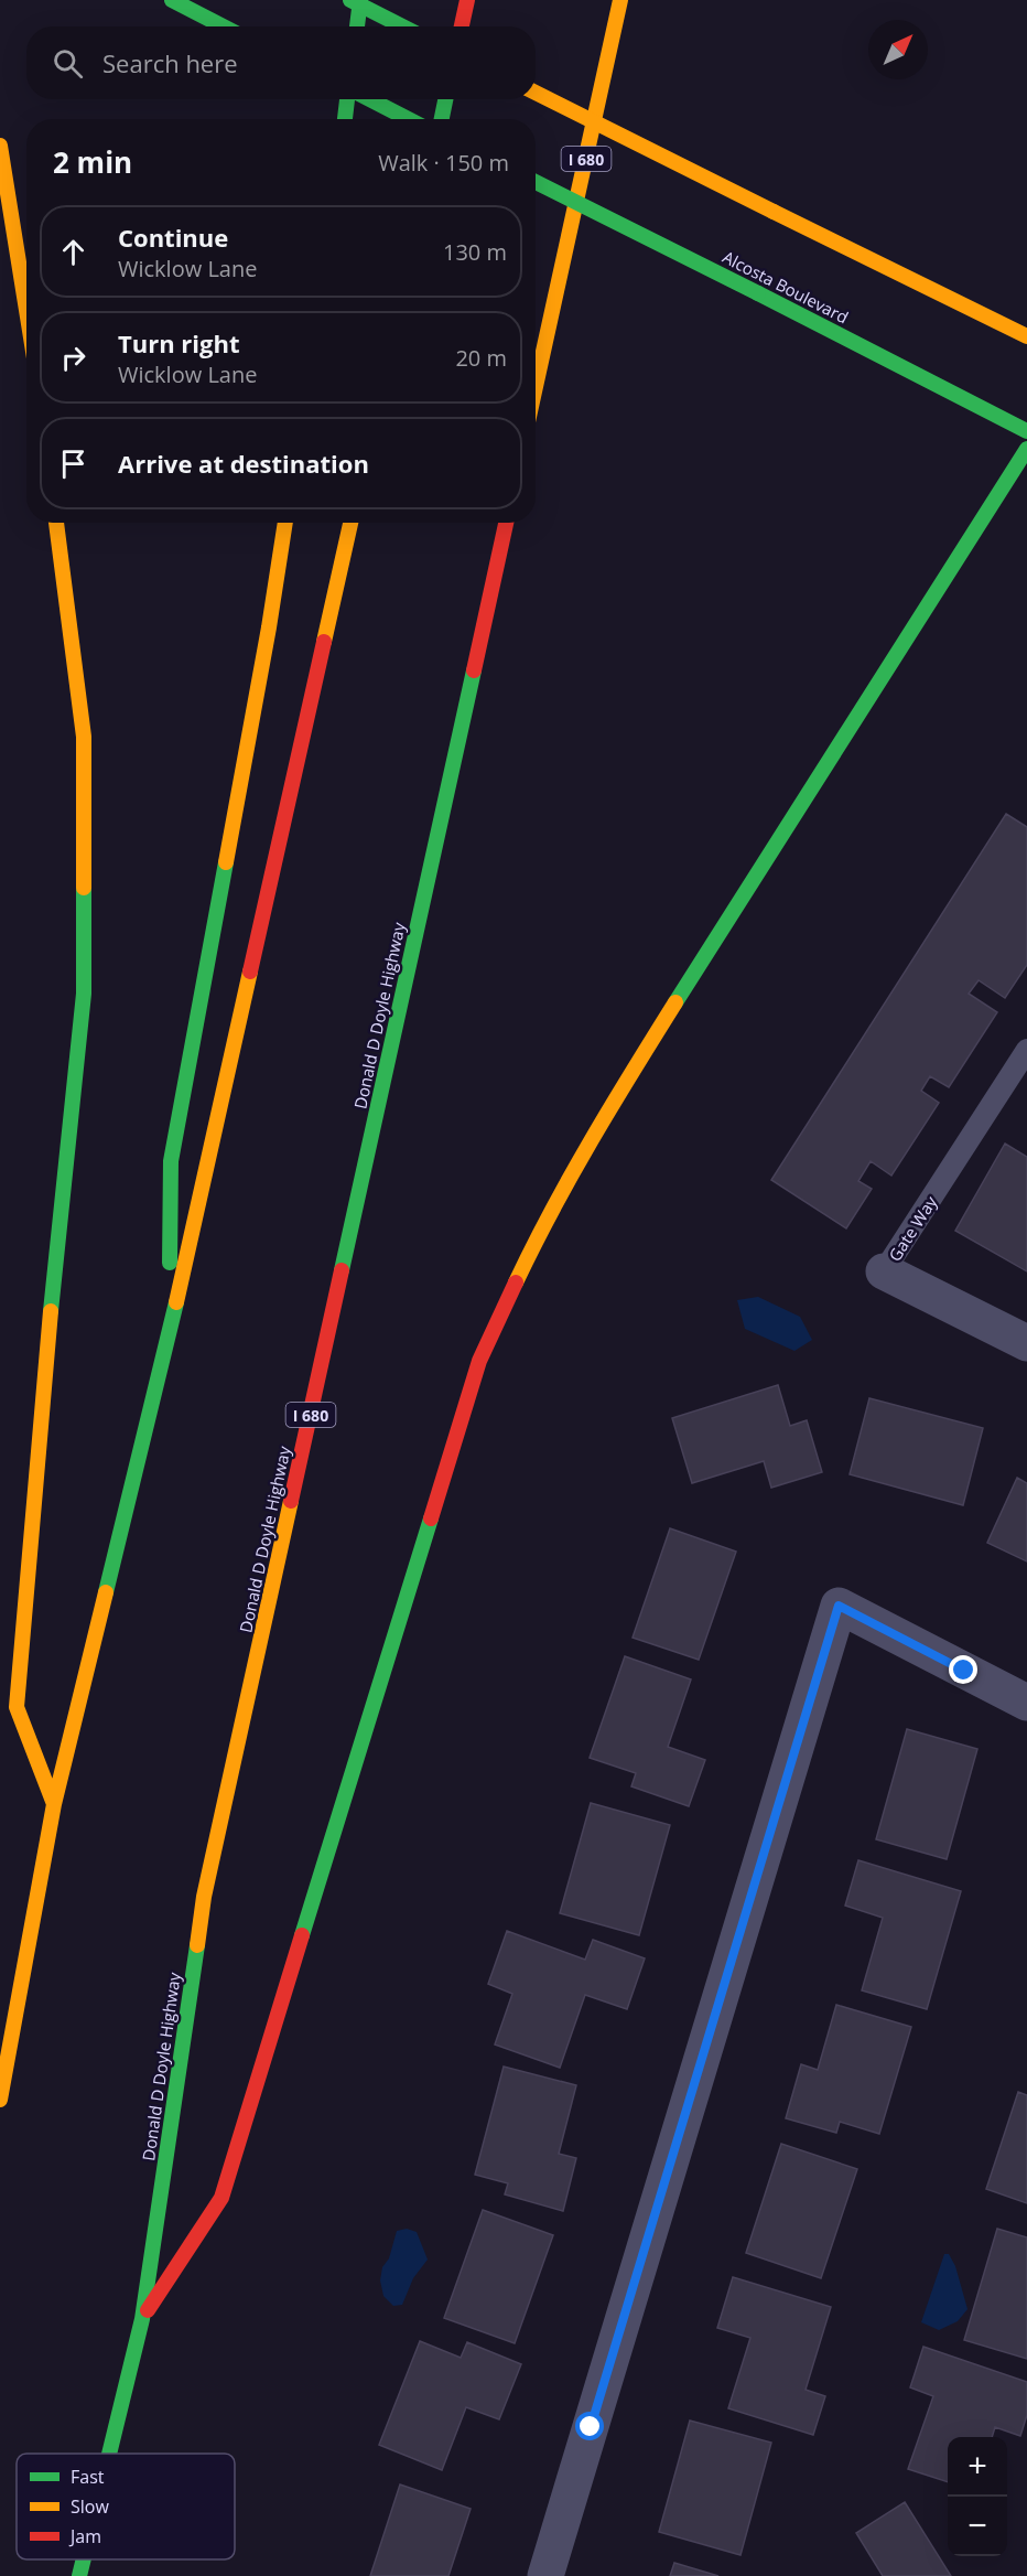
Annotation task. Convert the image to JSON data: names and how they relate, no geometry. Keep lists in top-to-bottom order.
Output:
{
  "streets": {
    "main road": ["I 680", "Alcosta Boulevard", "Donald D Doyle Highway"],
    "street": ["Gate Way"]
  },
  "legend": ["Fast", "Slow", "Jam"],
  "north": "top right",
  "page": {
    "search": "Search here",
    "heading": ["2 min", "Walk · 150 m"],
    "list": [
      ["Continue", "Wicklow Lane", "130 m"],
      ["Turn right", "Wicklow Lane", "20 m"],
      "Arrive at destination"
    ],
    "map_buttons": ["+", "−"]
  }
}
